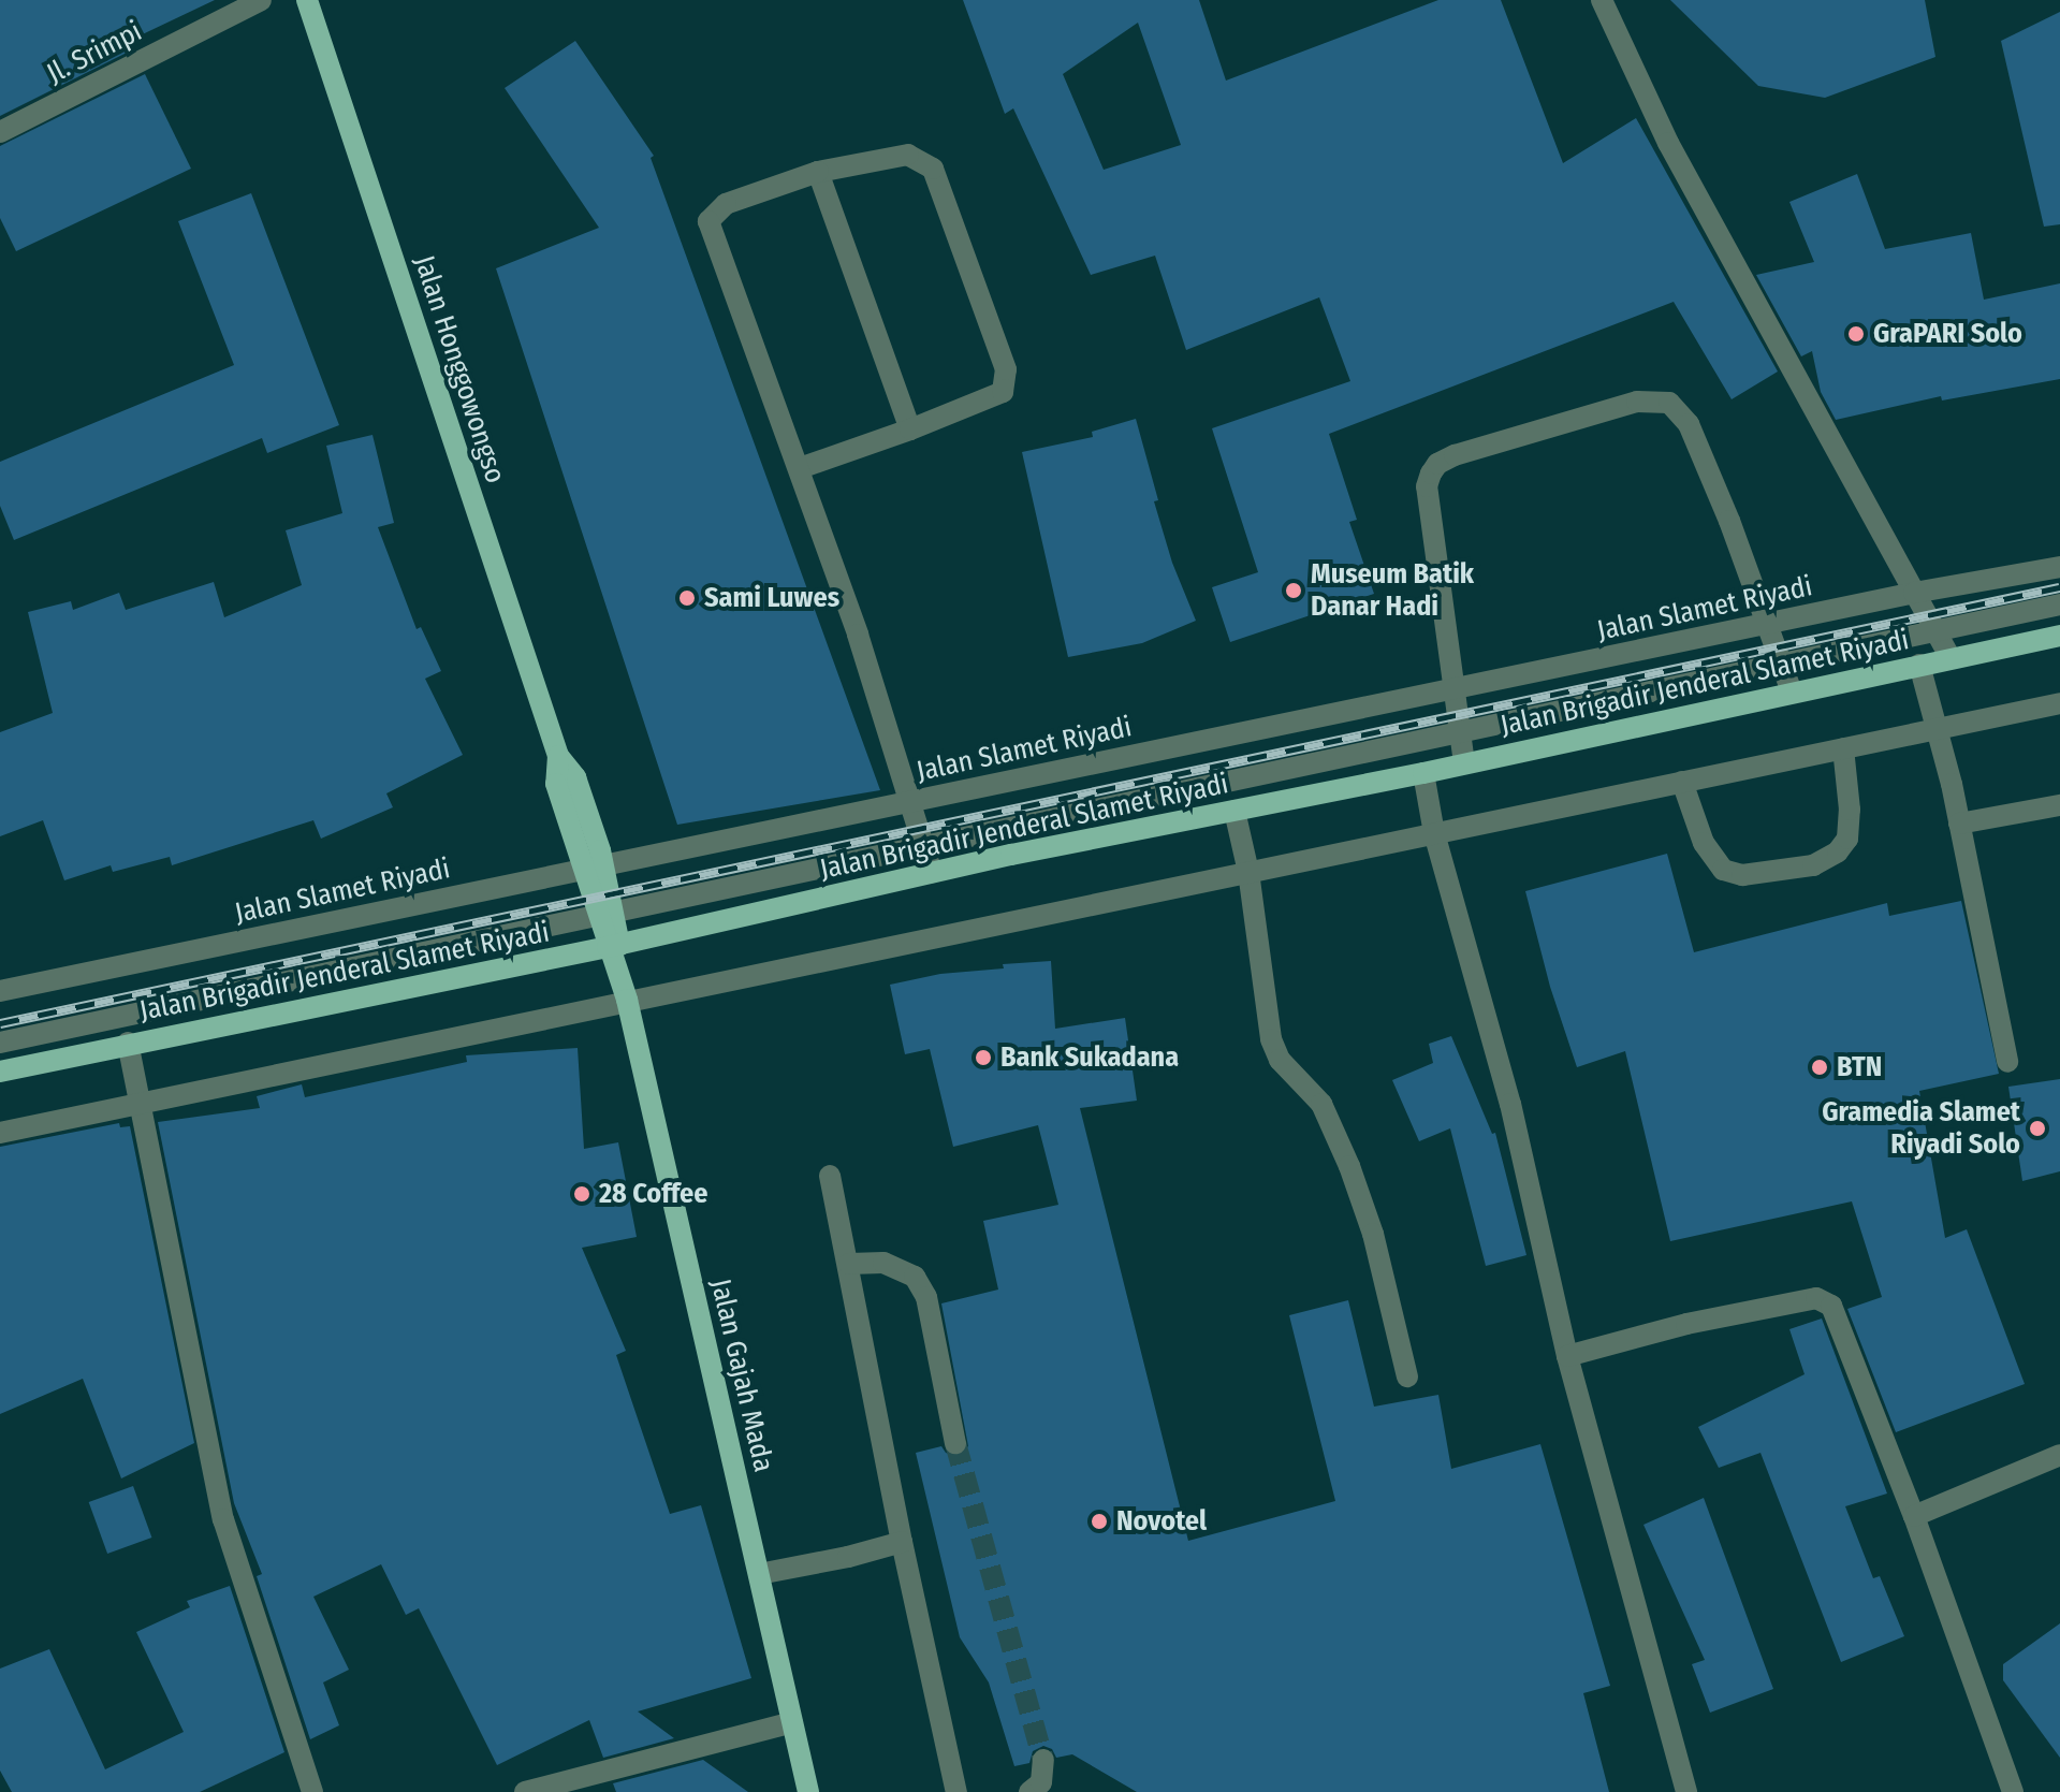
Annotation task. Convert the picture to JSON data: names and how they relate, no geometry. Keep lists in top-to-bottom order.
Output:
{
  "streets": {
    "main road": ["Jalan Honggowongso", "Jalan Brigadir Jenderal Slamet Riyadi", "Jalan Gajah Mada"],
    "street": ["Jl. Srimpi", "Jalan Slamet Riyadi"]
  },
  "crossings": [
    ["Jalan Honggowongso", "Jalan Slamet Riyadi"],
    ["Jalan Honggowongso", "Jalan Brigadir Jenderal Slamet Riyadi"],
    ["Jalan Honggowongso", "Jalan Gajah Mada"],
    ["Jalan Brigadir Jenderal Slamet Riyadi", "Jalan Gajah Mada"]
  ],
  "places": [
    "GraPARI Solo",
    "Museum Batik Danar Hadi",
    "Sami Luwes",
    "Bank Sukadana",
    "BTN",
    "Gramedia Slamet Riyadi Solo",
    "28 Coffee",
    "Novotel"
  ]
}
